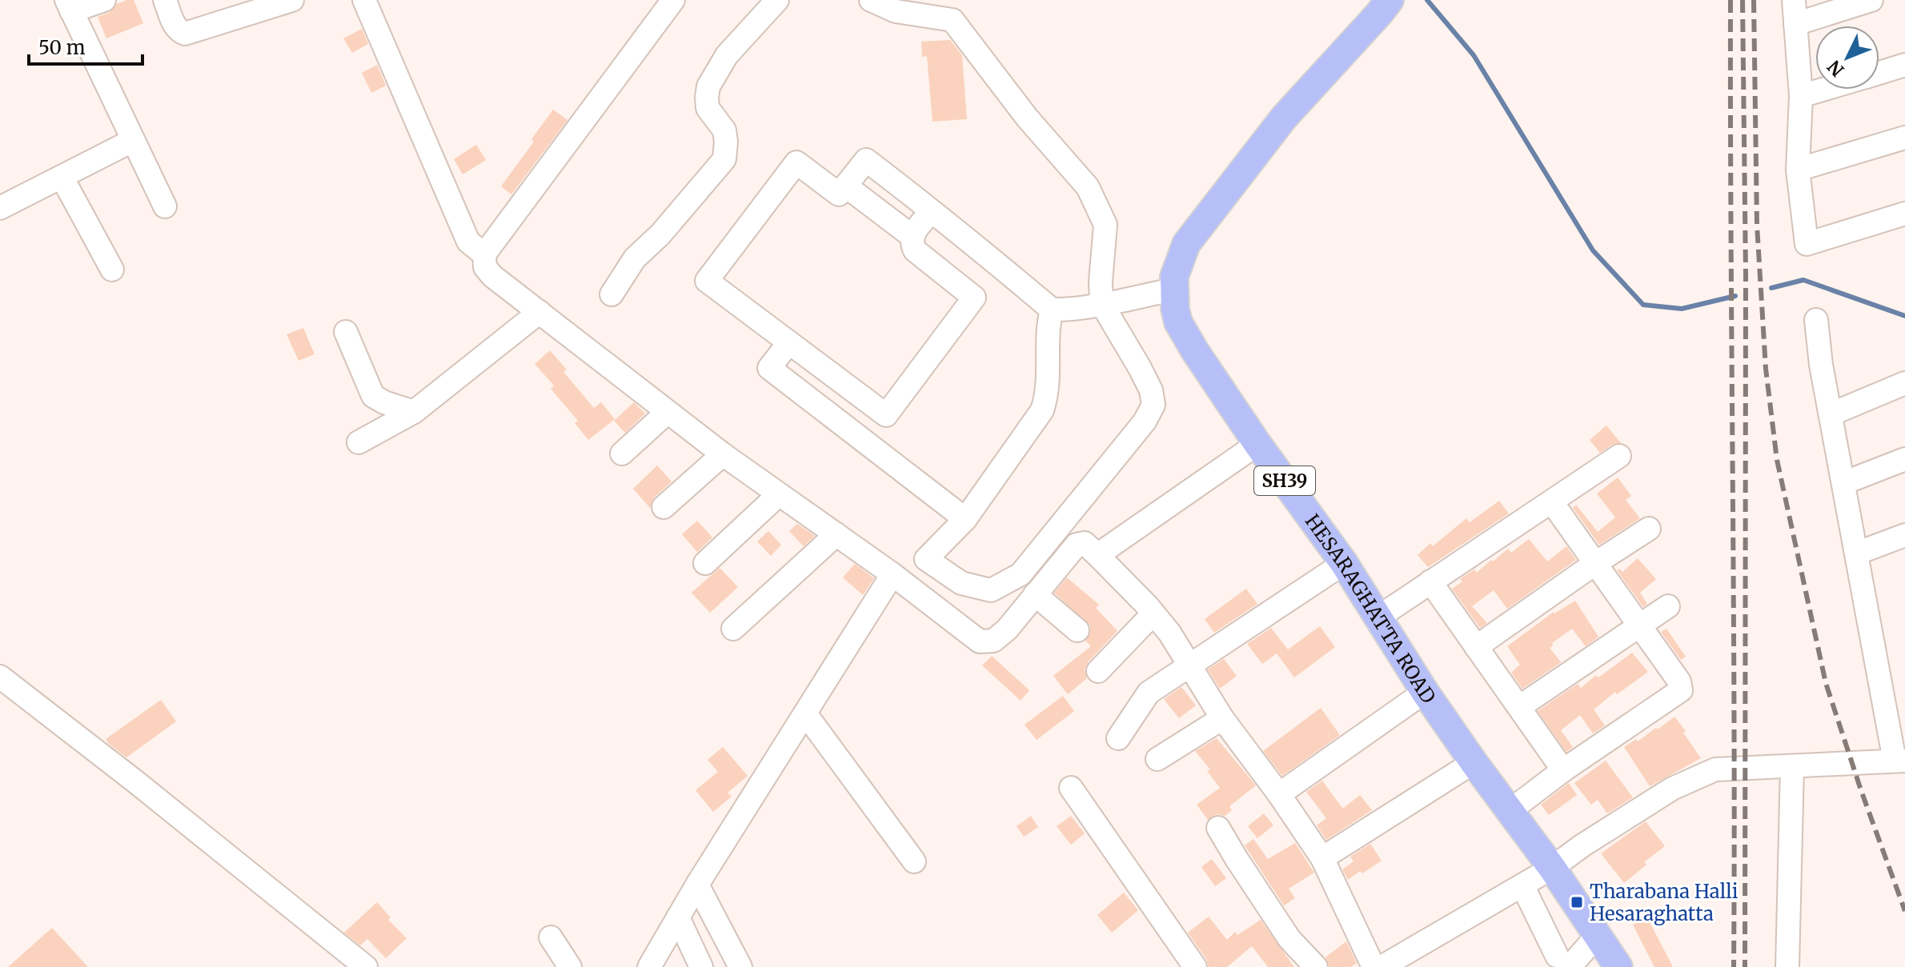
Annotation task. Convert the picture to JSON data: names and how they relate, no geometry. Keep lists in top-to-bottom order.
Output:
{
  "streets": {
    "main road": ["SH39", "HESARAGHATTA ROAD"]
  },
  "places": {
    "transit": ["Tharabana Halli Hesaraghatta"]
  },
  "scale_bar": "50 m",
  "north": "bottom left"
}
